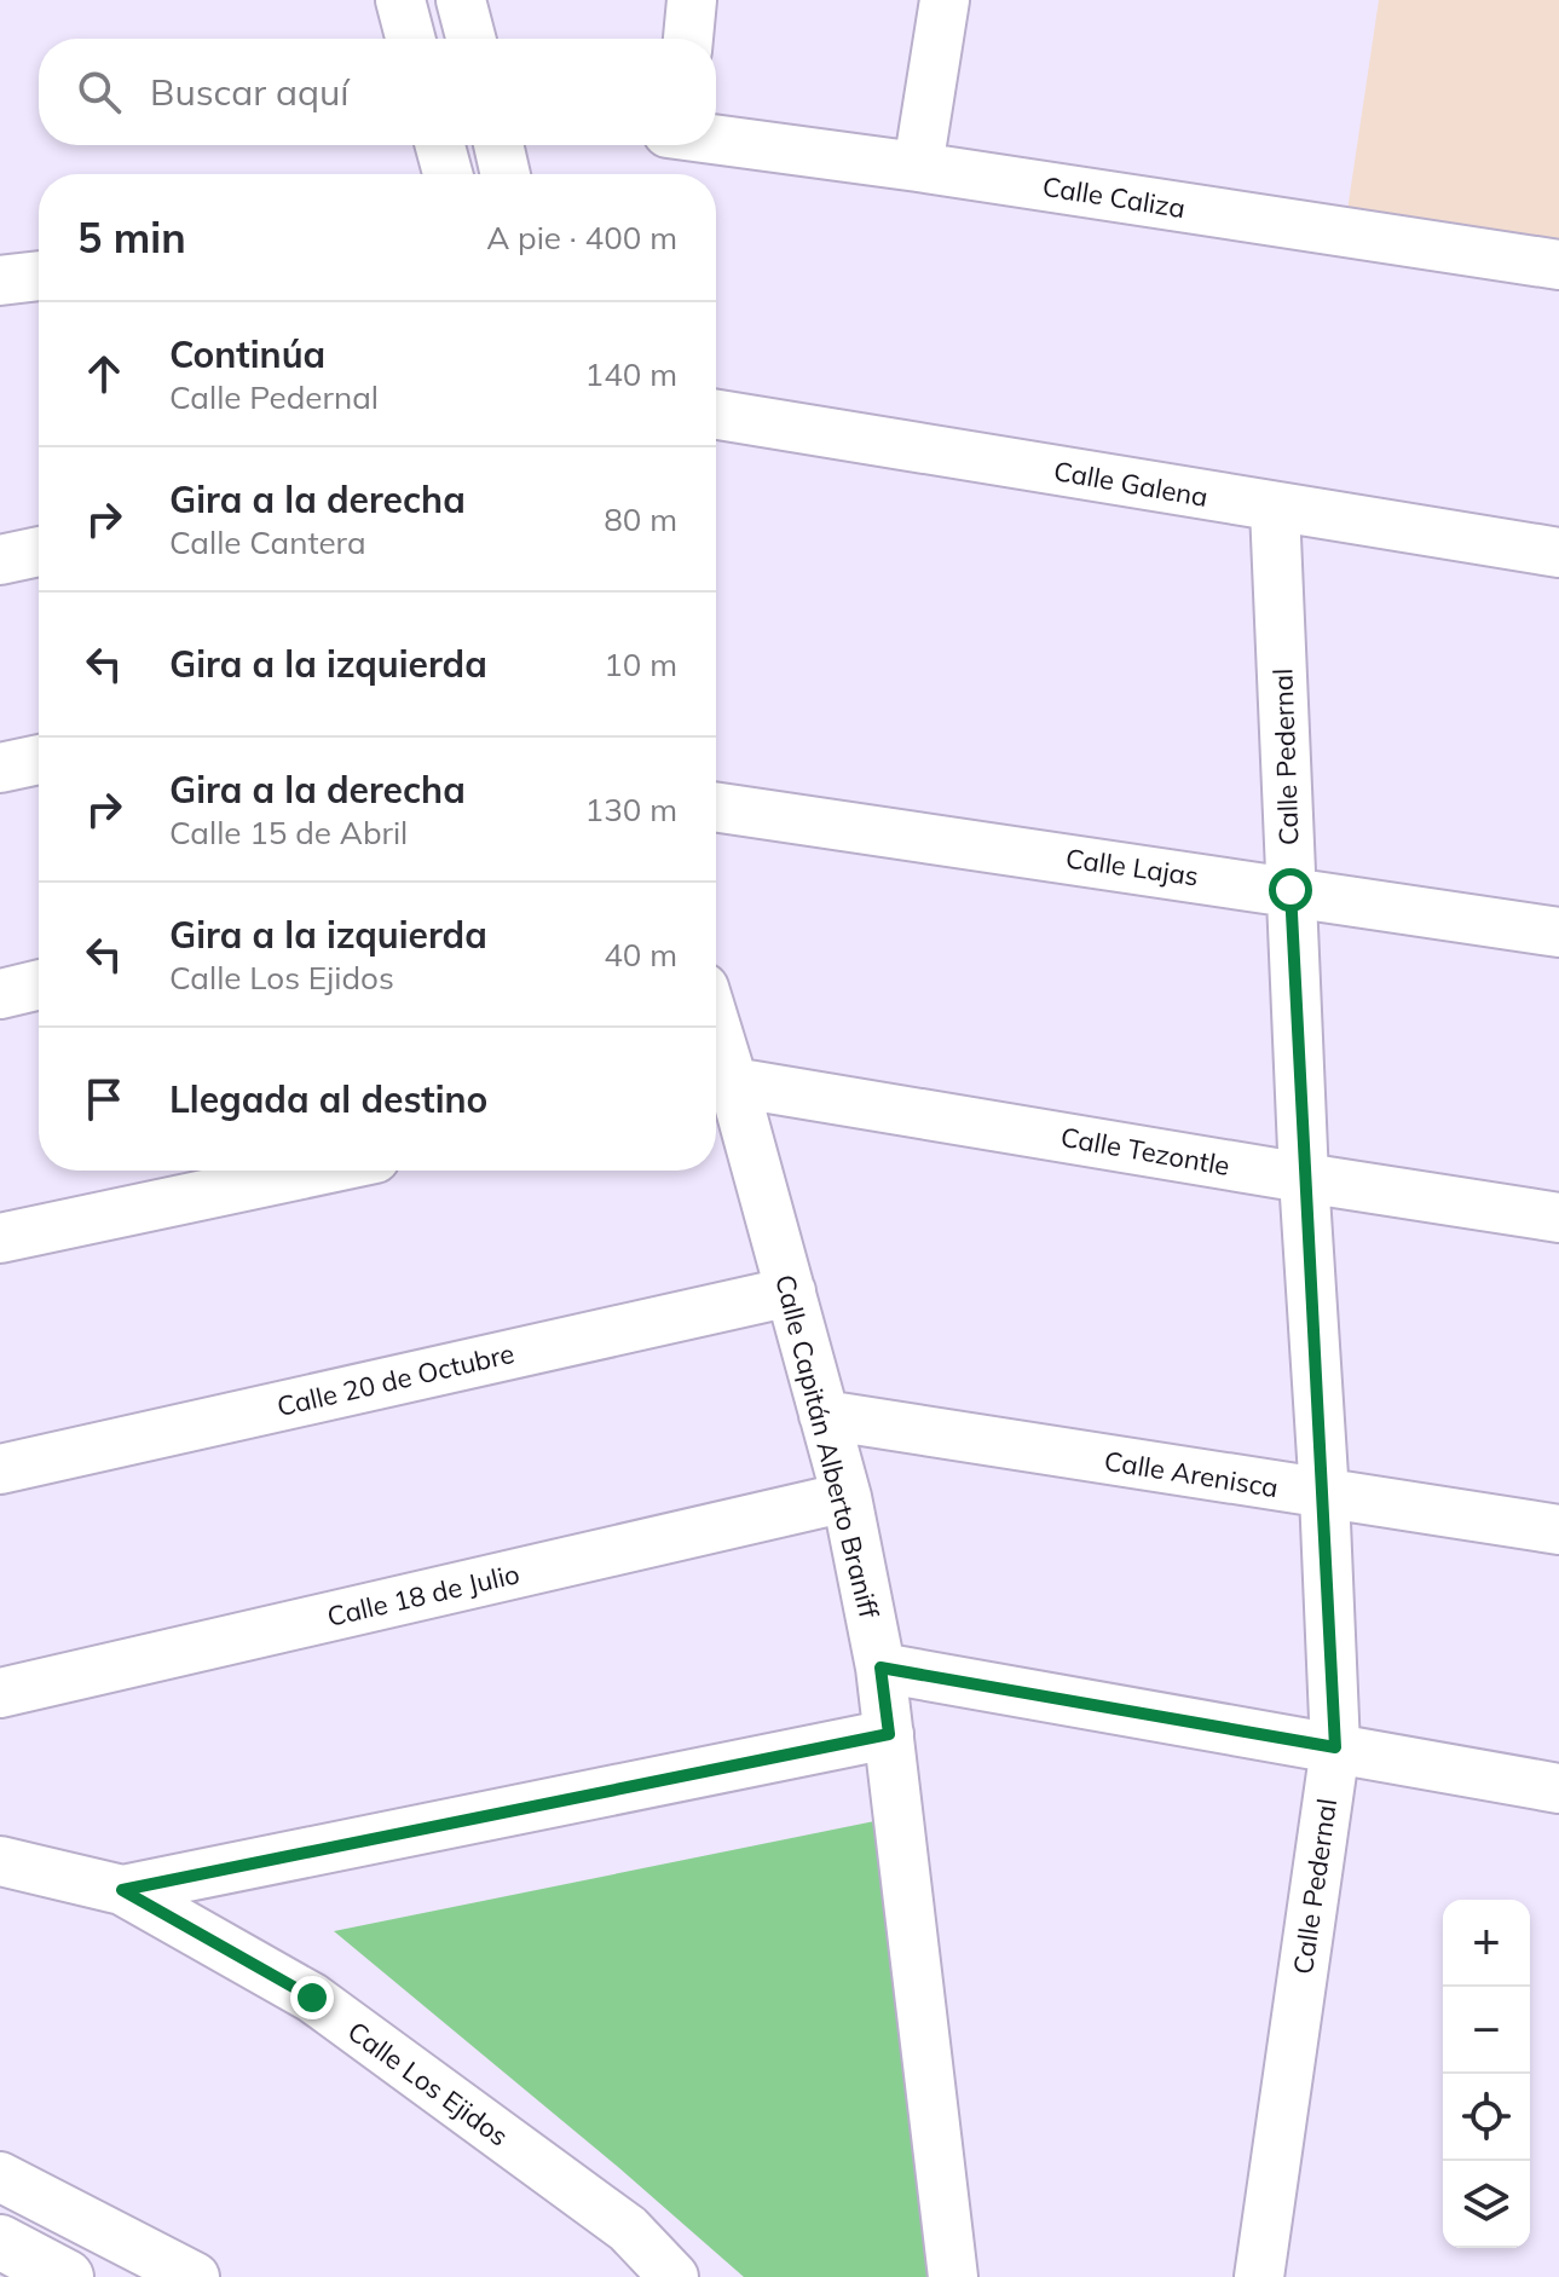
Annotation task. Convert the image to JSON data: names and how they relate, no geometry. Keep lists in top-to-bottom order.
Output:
{
  "streets": {
    "street": [
      "Calle Caliza",
      "Calle Galena",
      "Calle Pedernal",
      "Calle Lajas",
      "Calle Tezontle",
      "Calle 20 de Octubre",
      "Calle Capitán Alberto Braniff",
      "Calle Arenisca",
      "Calle 18 de Julio",
      "Calle Los Ejidos"
    ]
  },
  "crossings": [
    ["Calle Galena", "Calle Pedernal"],
    ["Calle Pedernal", "Calle Lajas"],
    ["Calle Pedernal", "Calle Tezontle"],
    ["Calle Pedernal", "Calle Arenisca"],
    ["Calle Tezontle", "Calle Capitán Alberto Braniff"],
    ["Calle 20 de Octubre", "Calle Capitán Alberto Braniff"],
    ["Calle Capitán Alberto Braniff", "Calle Arenisca"],
    ["Calle Capitán Alberto Braniff", "Calle 18 de Julio"]
  ],
  "page": {
    "search": "Buscar aquí",
    "heading": ["5 min", "A pie · 400 m"],
    "list": [
      ["Continúa", "Calle Pedernal", "140 m"],
      ["Gira a la derecha", "Calle Cantera", "80 m"],
      ["Gira a la izquierda", "10 m"],
      ["Gira a la derecha", "Calle 15 de Abril", "130 m"],
      ["Gira a la izquierda", "Calle Los Ejidos", "40 m"],
      "Llegada al destino"
    ],
    "map_buttons": ["+", "−"]
  }
}
